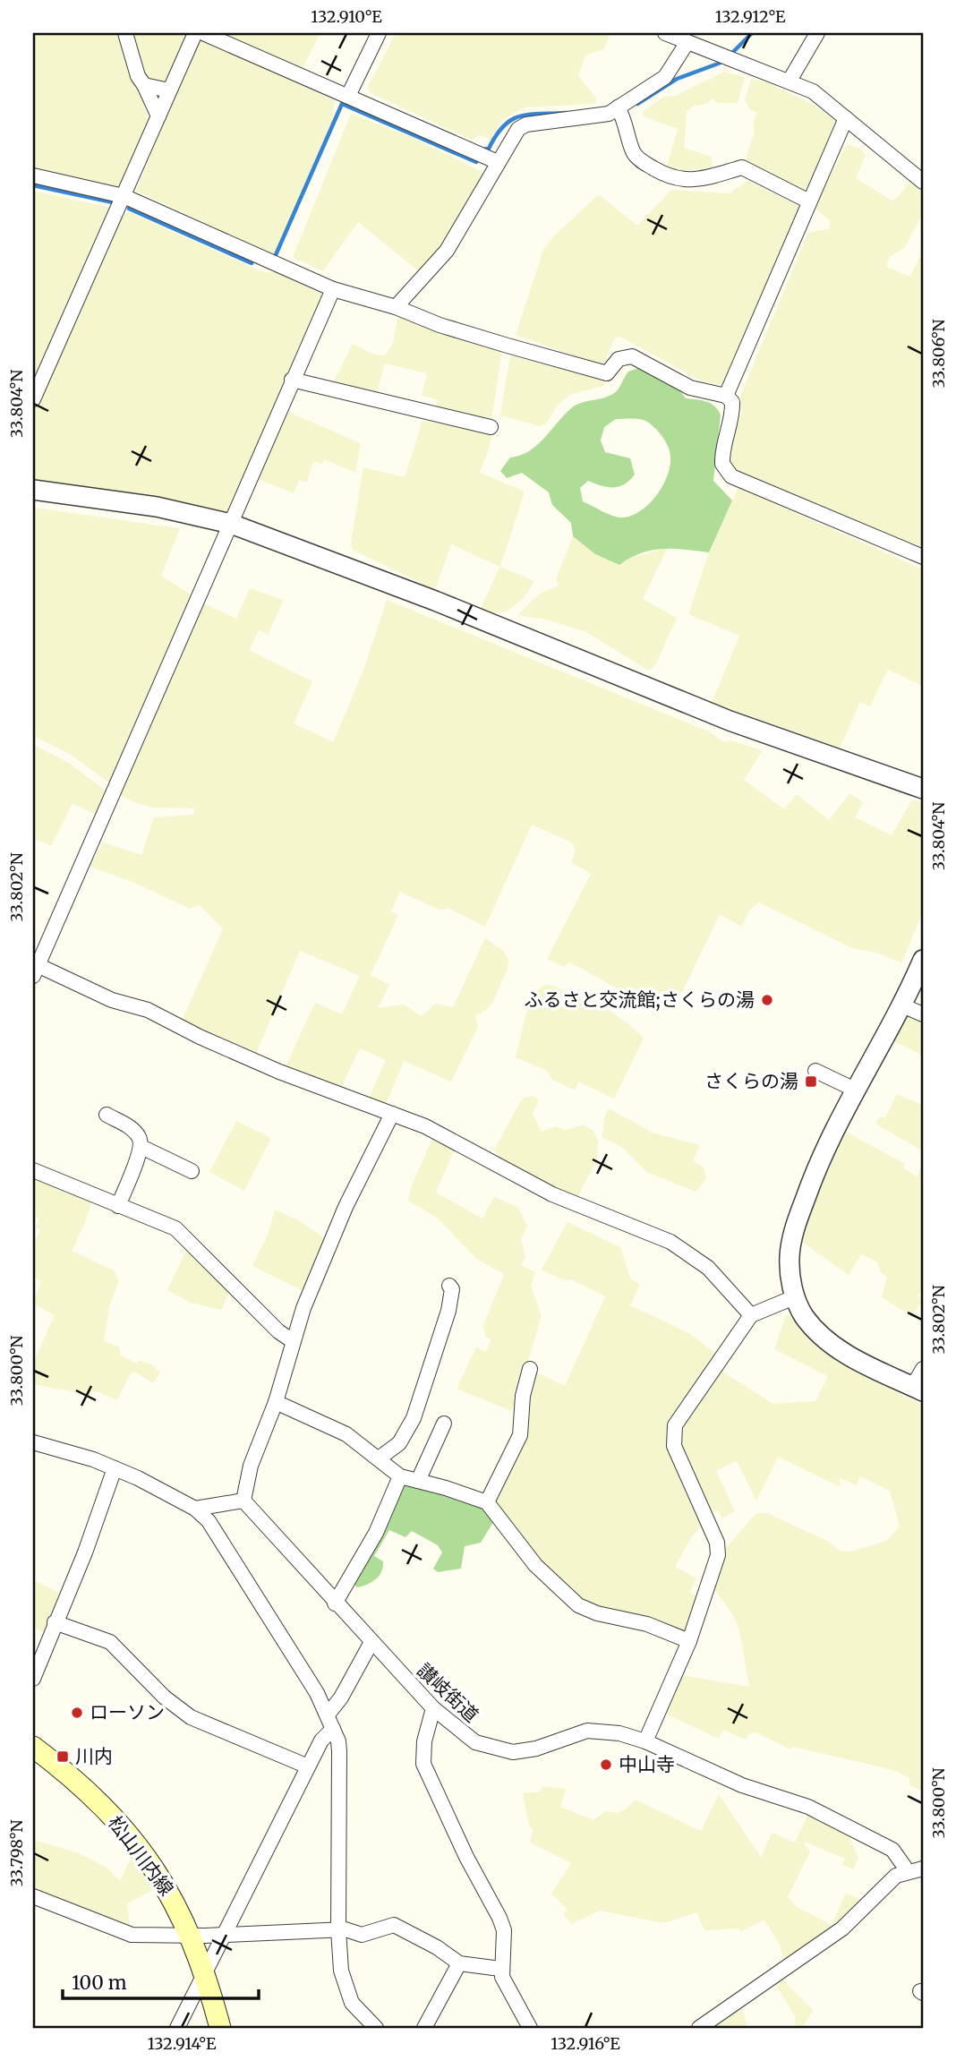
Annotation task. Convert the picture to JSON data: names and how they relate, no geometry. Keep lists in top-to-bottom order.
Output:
{
  "streets": {
    "main road": ["松山川内線"],
    "street": ["讃岐街道"]
  },
  "places": {
    "other": ["ふるさと交流館;さくらの湯", "ローソン", "中山寺"],
    "transit": ["さくらの湯", "川内"]
  },
  "scale_bar": "100 m",
  "coordinates": [
    "132.910°E",
    "132.912°E",
    "33.806°N",
    "33.804°N",
    "33.802°N",
    "33.800°N",
    "33.798°N",
    "132.914°E",
    "132.916°E"
  ]
}
